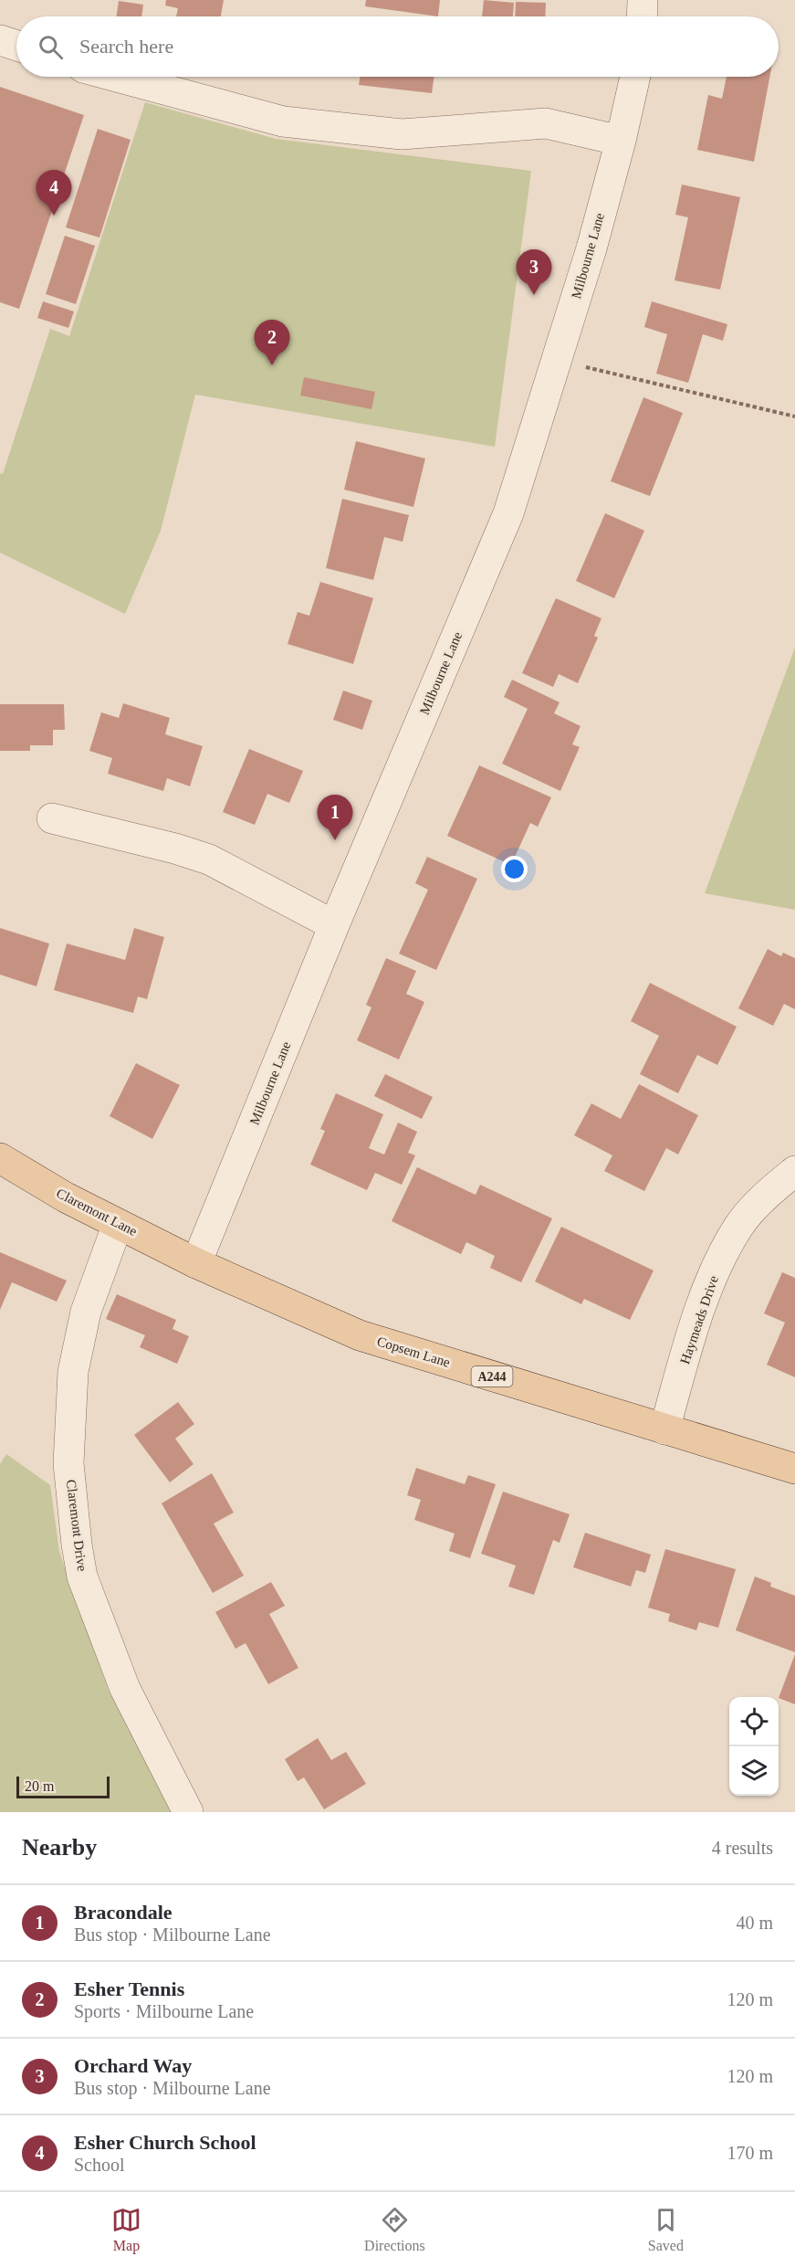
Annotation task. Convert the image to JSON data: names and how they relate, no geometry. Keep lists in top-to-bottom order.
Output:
{
  "streets": {
    "main road": ["Claremont Lane", "Copsem Lane", "A244"],
    "street": ["Milbourne Lane", "Haymeads Drive", "Claremont Drive"]
  },
  "crossings": [
    ["Milbourne Lane", "Claremont Lane"],
    ["Milbourne Lane", "Copsem Lane"],
    ["Claremont Lane", "Copsem Lane"],
    ["Claremont Lane", "Claremont Drive"],
    ["Haymeads Drive", "Copsem Lane"]
  ],
  "scale_bar": "20 m",
  "page": {
    "search": "Search here",
    "pins": [
      "4",
      "3",
      "2",
      "1"
    ],
    "scale": "20 m",
    "heading": ["Nearby", "4 results"],
    "list": [
      {
        "mark": "1",
        "name": "Bracondale",
        "note": "Bus stop · Milbourne Lane",
        "value": "40 m"
      },
      {
        "mark": "2",
        "name": "Esher Tennis",
        "note": "Sports · Milbourne Lane",
        "value": "120 m"
      },
      {
        "mark": "3",
        "name": "Orchard Way",
        "note": "Bus stop · Milbourne Lane",
        "value": "120 m"
      },
      {
        "mark": "4",
        "name": "Esher Church School",
        "note": "School",
        "value": "170 m"
      }
    ],
    "nav": ["Map", "Directions", "Saved"]
  }
}
